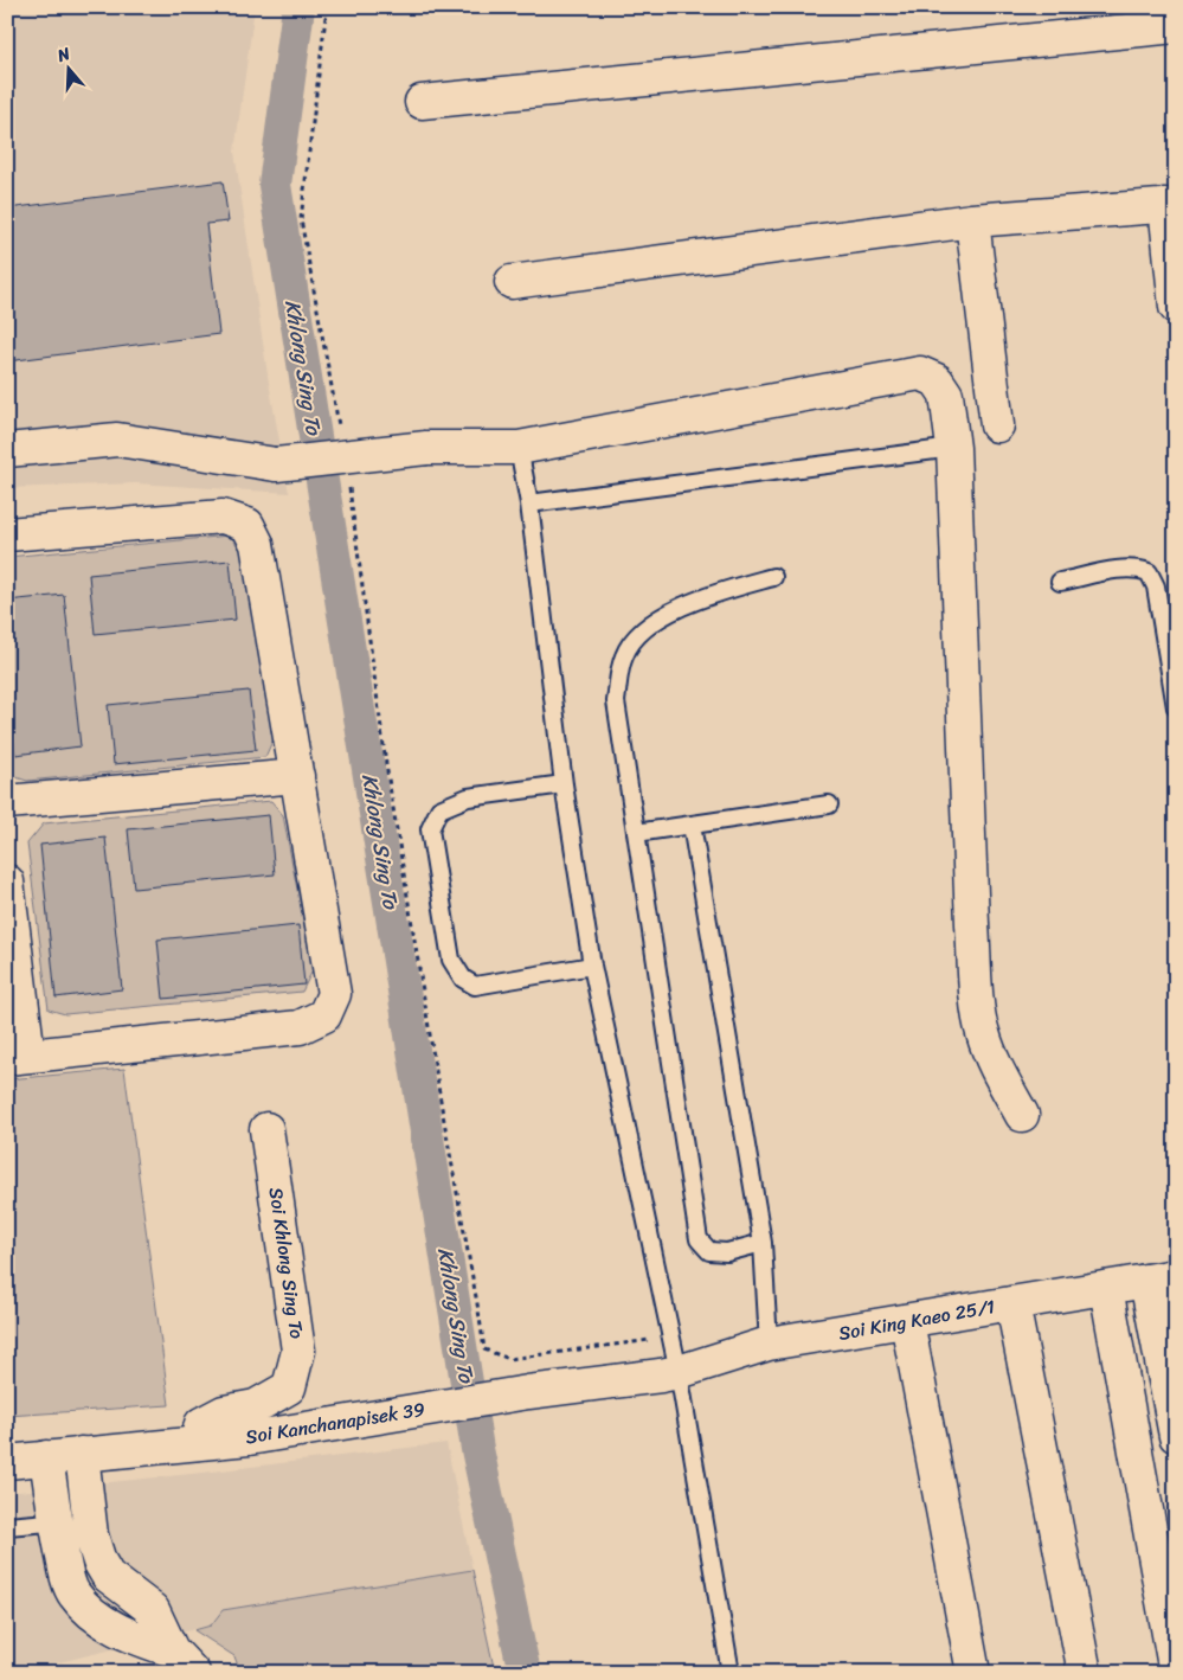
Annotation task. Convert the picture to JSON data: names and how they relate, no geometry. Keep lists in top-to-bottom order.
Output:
{
  "streets": {
    "street": ["Soi Khlong Sing To", "Soi King Kaeo 25/1", "Soi Kanchanapisek 39"]
  },
  "crossings": [
    ["Soi Khlong Sing To", "Soi Kanchanapisek 39"],
    ["Soi King Kaeo 25/1", "Soi Kanchanapisek 39"]
  ],
  "water": ["Khlong Sing To"],
  "north": "top"
}
